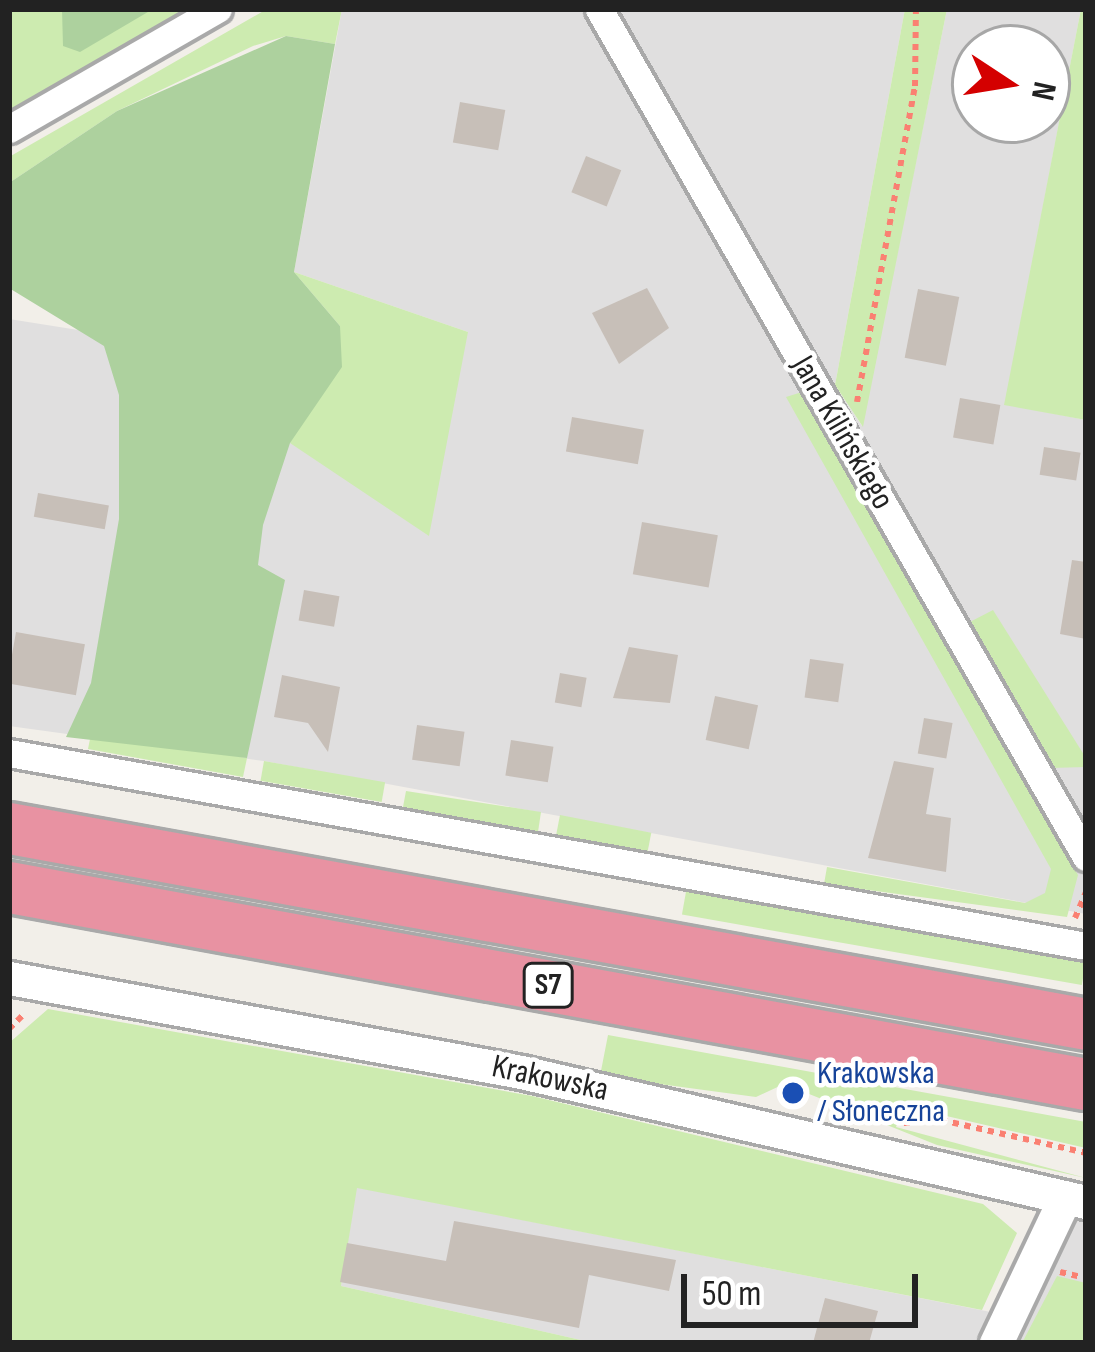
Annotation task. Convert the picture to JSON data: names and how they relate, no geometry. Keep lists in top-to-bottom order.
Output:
{
  "streets": {
    "highway": ["S7"],
    "street": ["Jana Kilińskiego", "Krakowska"]
  },
  "places": ["Krakowska / Słoneczna"],
  "scale_bar": "50 m",
  "north": "right"
}
